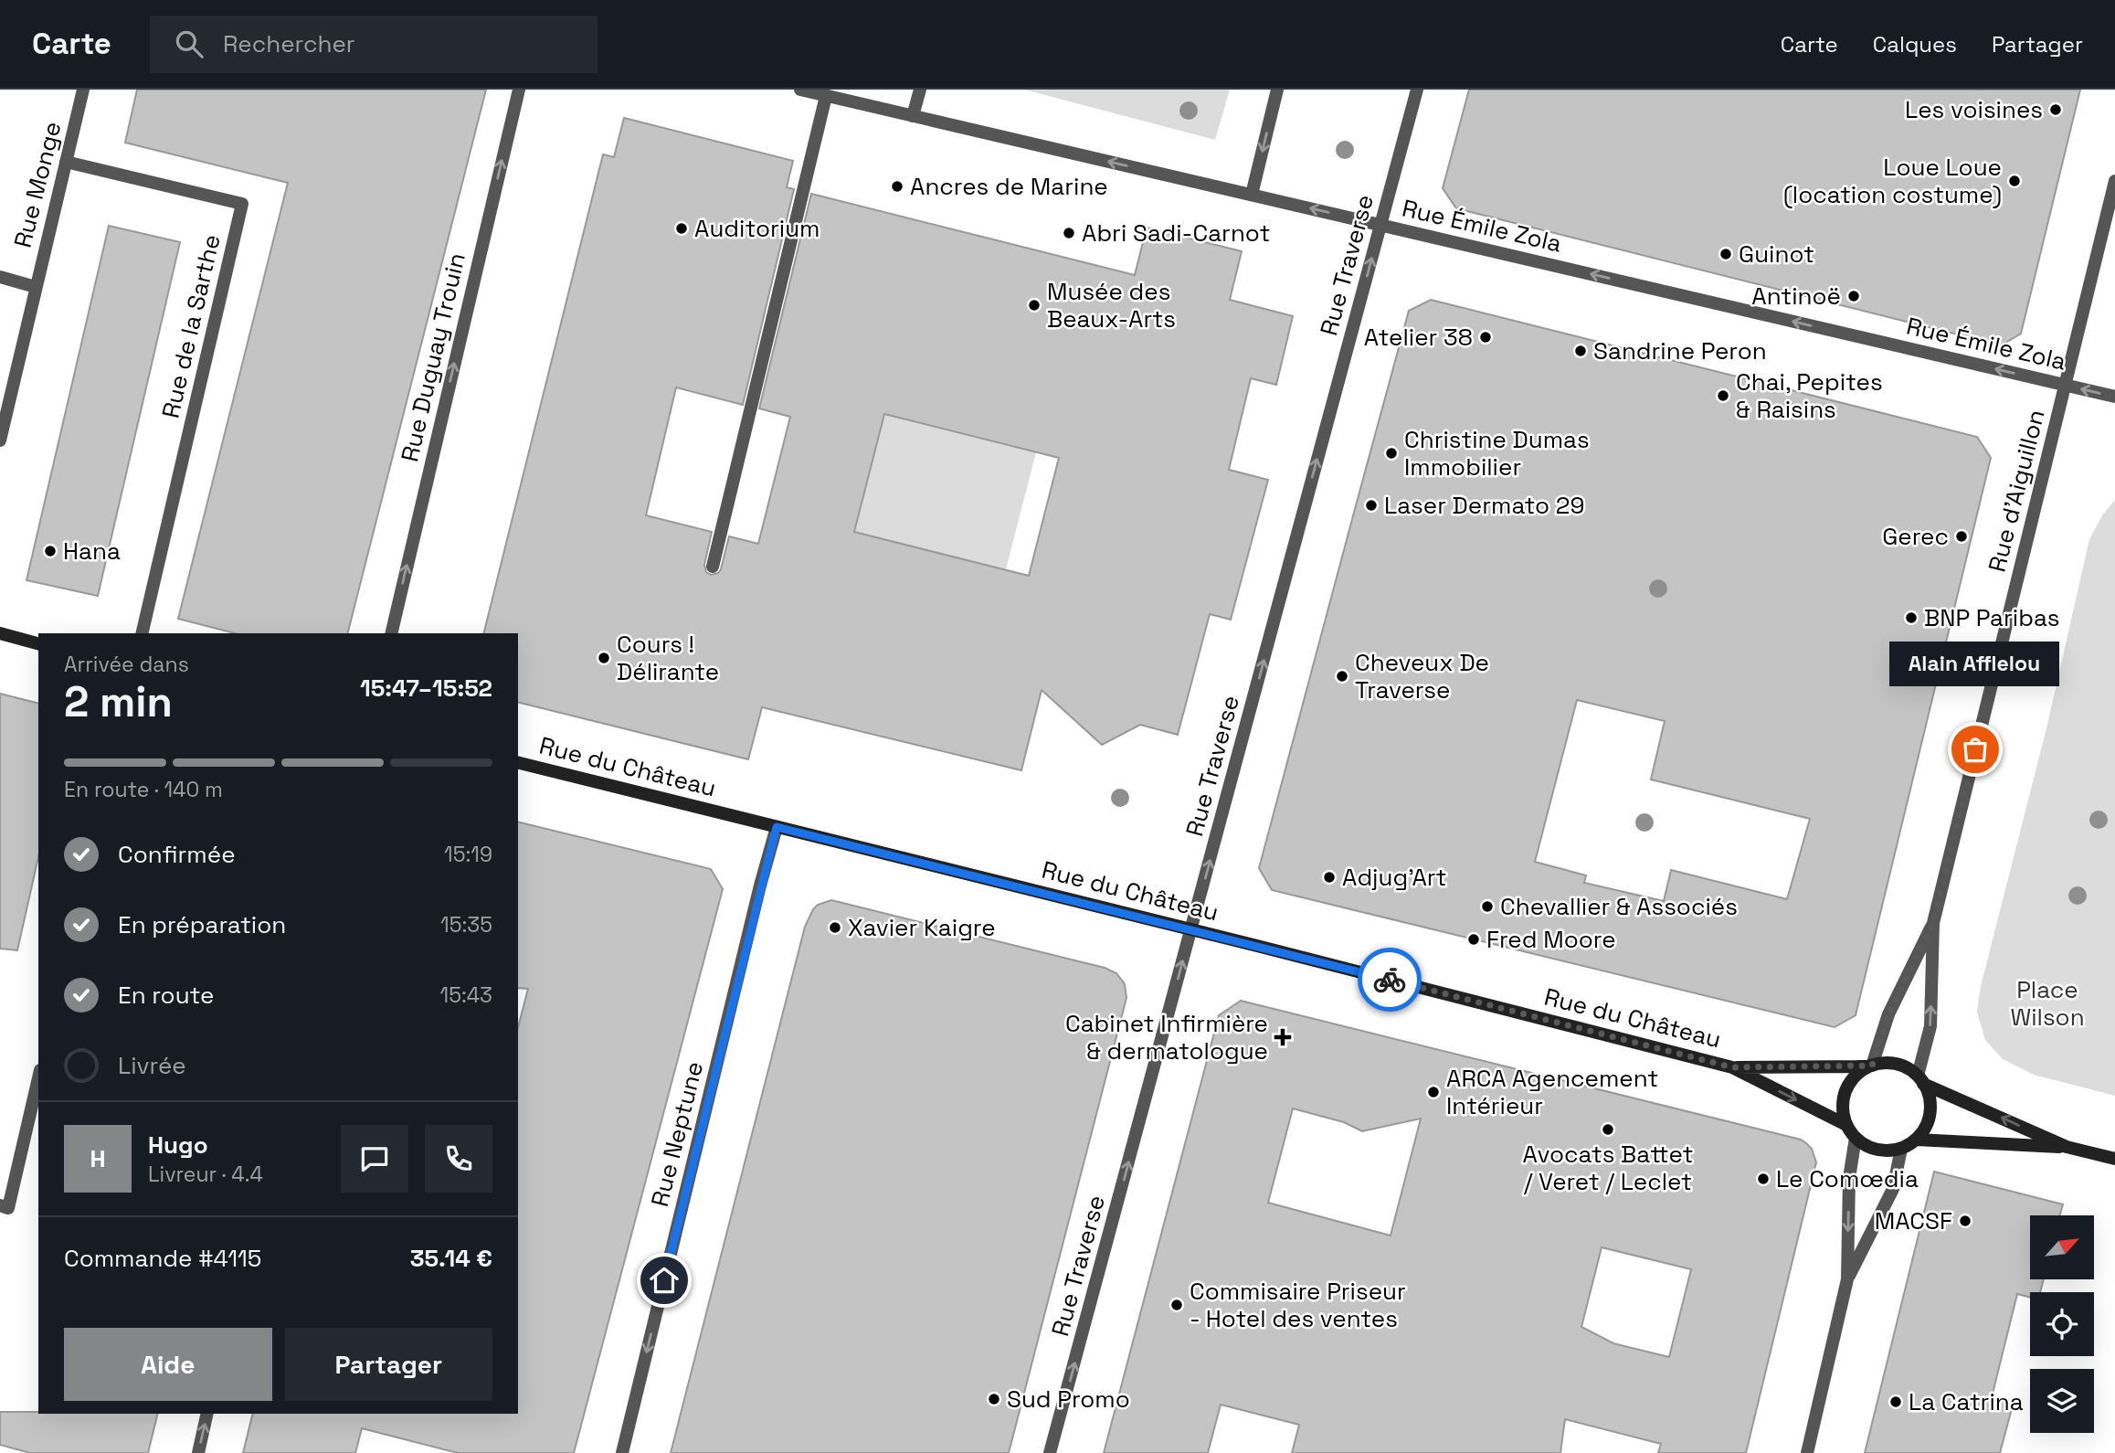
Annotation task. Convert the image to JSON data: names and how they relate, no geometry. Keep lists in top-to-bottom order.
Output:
{
  "streets": {
    "main road": ["Rue du Château"],
    "street": [
      "Rue Monge",
      "Rue Émile Zola",
      "Rue Traverse",
      "Rue de la Sarthe",
      "Rue Duguay Trouin",
      "Rue d'Aiguillon",
      "Rue Neptune"
    ]
  },
  "crossings": [
    ["Rue Monge", "Rue de la Sarthe"],
    ["Rue Émile Zola", "Rue Traverse"],
    ["Rue Émile Zola", "Rue d'Aiguillon"],
    ["Rue Traverse", "Rue du Château"],
    ["Rue d'Aiguillon", "Rue du Château"],
    ["Rue du Château", "Rue Neptune"]
  ],
  "one_way": [
    "Rue Émile Zola",
    "Rue Traverse",
    "Rue Duguay Trouin",
    "Rue Neptune"
  ],
  "parks": ["Place Wilson"],
  "places": {
    "other": [
      "Les voisines",
      "Loue Loue (location costume)",
      "Ancres de Marine",
      "Auditorium",
      "Abri Sadi-Carnot",
      "Guinot",
      "Antinoë",
      "Musée des Beaux-Arts",
      "Atelier 38",
      "Sandrine Peron",
      "Chai, Pepites & Raisins",
      "Christine Dumas Immobilier",
      "Laser Dermato 29",
      "Gerec",
      "Hana",
      "BNP Paribas",
      "Cours ! Délirante",
      "Cheveux De Traverse",
      "Alain Afflelou",
      "Adjug'Art",
      "Chevallier & Associés",
      "Xavier Kaigre",
      "Fred Moore",
      "ARCA Agencement Intérieur",
      "Avocats Battet / Veret / Leclet",
      "Le Comœdia",
      "MACSF",
      "Commisaire Priseur - Hotel des ventes",
      "Sud Promo",
      "La Catrina"
    ],
    "health": ["Cabinet Infirmière & dermatologue"]
  },
  "north": "top right",
  "page": {
    "header": "Carte",
    "search": "Rechercher",
    "nav": ["Carte", "Calques", "Partager"],
    "heading": ["2 min", "Arrivée dans", "15:47–15:52"],
    "panel": [
      "Hugo",
      "Livreur · 4.4",
      "Commande #4115",
      "35.14 €"
    ],
    "bubble": "Alain Afflelou",
    "bar": "En route · 140 m",
    "list": [
      ["Confirmée", "15:19"],
      ["En préparation", "15:35"],
      ["En route", "15:43"],
      "Livrée"
    ],
    "round": "H",
    "buttons": ["Aide", "Partager"]
  }
}
